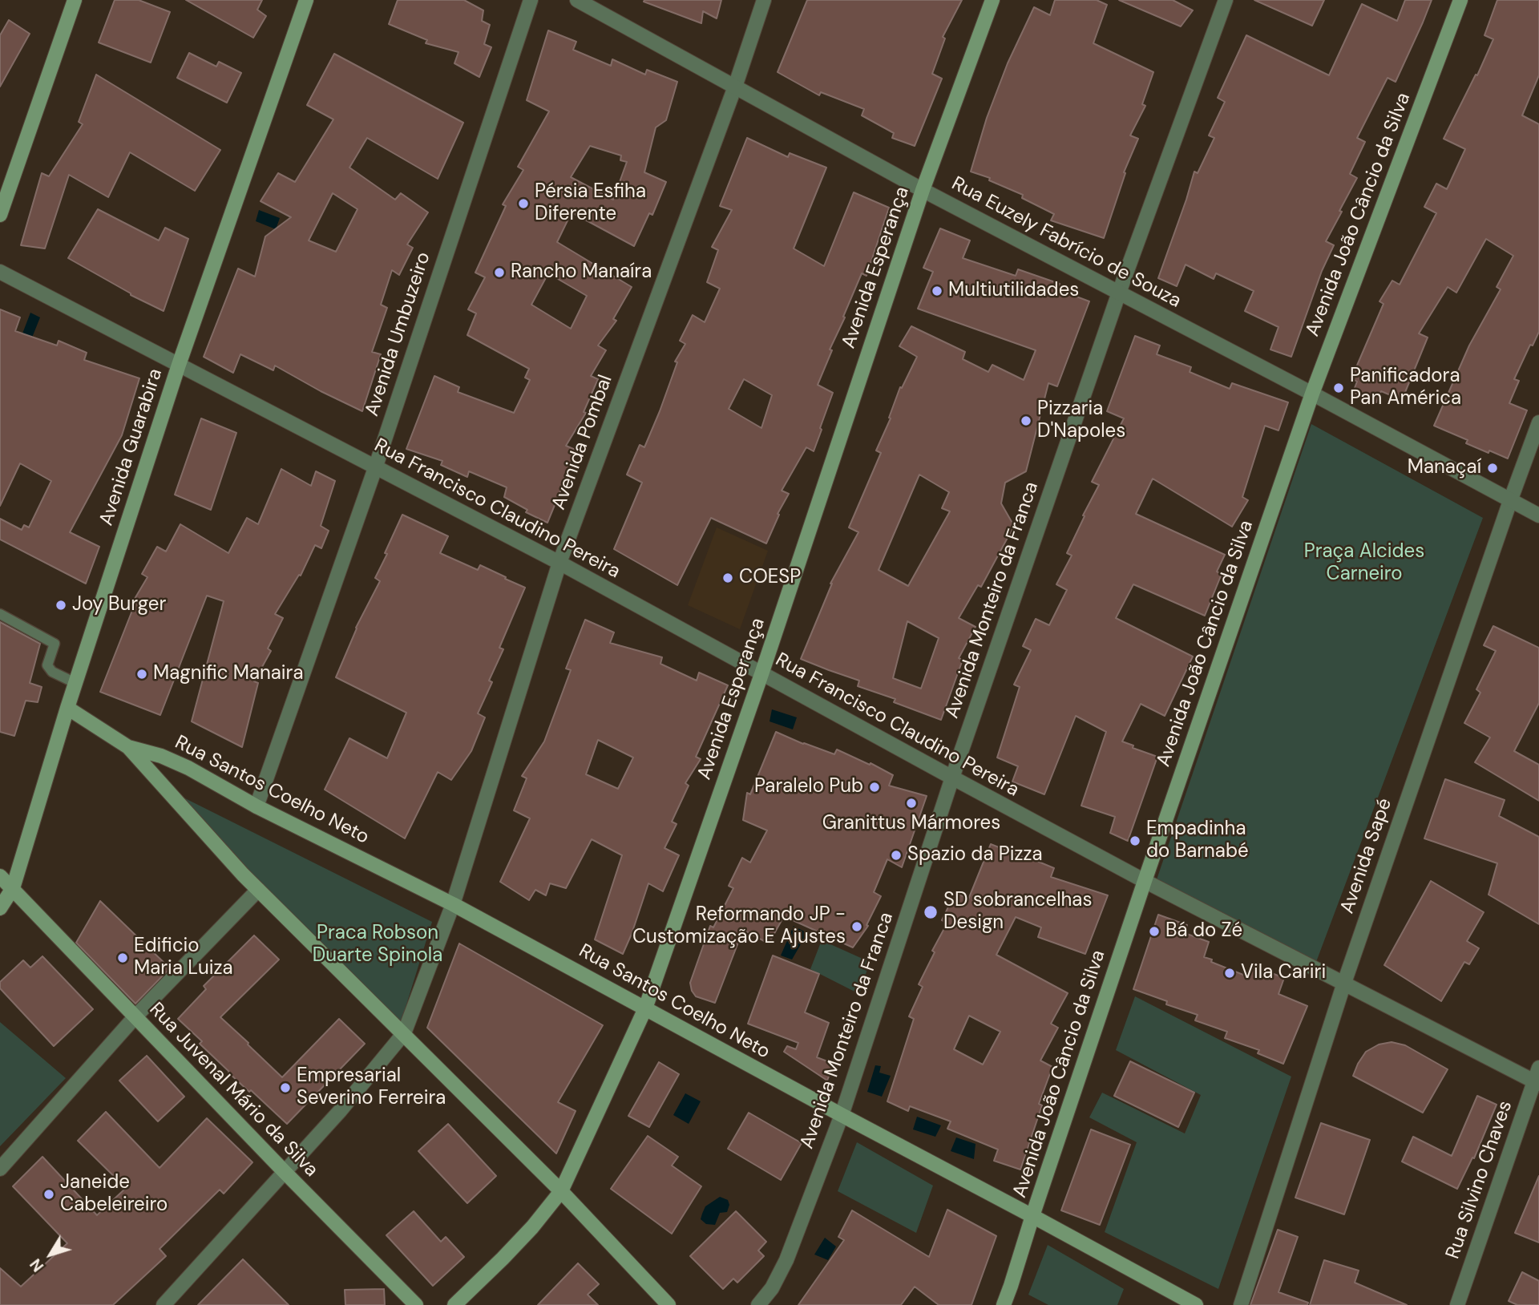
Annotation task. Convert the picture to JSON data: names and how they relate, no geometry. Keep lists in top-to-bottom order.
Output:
{
  "streets": {
    "main road": [
      "Avenida João Câncio da Silva",
      "Avenida Esperança",
      "Avenida Guarabira",
      "Rua Santos Coelho Neto",
      "Rua Juvenal Mário da Silva"
    ],
    "street": [
      "Rua Euzely Fabrício de Souza",
      "Avenida Umbuzeiro",
      "Avenida Pombal",
      "Rua Francisco Claudino Pereira",
      "Avenida Monteiro da Franca",
      "Avenida Sapé",
      "Rua Silvino Chaves"
    ]
  },
  "crossings": [
    ["Avenida João Câncio da Silva", "Rua Euzely Fabrício de Souza"],
    ["Avenida João Câncio da Silva", "Rua Francisco Claudino Pereira"],
    ["Avenida João Câncio da Silva", "Rua Santos Coelho Neto"],
    ["Rua Euzely Fabrício de Souza", "Avenida Esperança"],
    ["Rua Euzely Fabrício de Souza", "Avenida Pombal"],
    ["Rua Euzely Fabrício de Souza", "Avenida Monteiro da Franca"],
    ["Rua Euzely Fabrício de Souza", "Avenida Sapé"],
    ["Avenida Esperança", "Rua Francisco Claudino Pereira"],
    ["Avenida Esperança", "Rua Santos Coelho Neto"],
    ["Avenida Umbuzeiro", "Rua Francisco Claudino Pereira"],
    ["Avenida Umbuzeiro", "Rua Santos Coelho Neto"],
    ["Avenida Pombal", "Rua Francisco Claudino Pereira"],
    ["Avenida Pombal", "Rua Santos Coelho Neto"],
    ["Avenida Pombal", "Rua Juvenal Mário da Silva"],
    ["Avenida Guarabira", "Rua Francisco Claudino Pereira"],
    ["Avenida Guarabira", "Rua Juvenal Mário da Silva"],
    ["Rua Francisco Claudino Pereira", "Avenida Monteiro da Franca"],
    ["Rua Francisco Claudino Pereira", "Avenida Sapé"],
    ["Rua Francisco Claudino Pereira", "Rua Silvino Chaves"],
    ["Avenida Monteiro da Franca", "Rua Santos Coelho Neto"]
  ],
  "parks": ["Praça Alcides Carneiro", "Praca Robson Duarte Spinola"],
  "places": [
    "Pérsia Esfiha Diferente",
    "Rancho Manaíra",
    "Multiutilidades",
    "Panificadora Pan América",
    "Pizzaria D'Napoles",
    "Manaçaí",
    "COESP",
    "Joy Burger",
    "Magnific Manaira",
    "Paralelo Pub",
    "Granittus Mármores",
    "Empadinha do Barnabé",
    "Spazio da Pizza",
    "SD sobrancelhas Design",
    "Reformando JP - Customização E Ajustes",
    "Bá do Zé",
    "Edificio Maria Luiza",
    "Vila Cariri",
    "Empresarial Severino Ferreira",
    "Janeide Cabeleireiro"
  ],
  "north": "bottom left"
}
